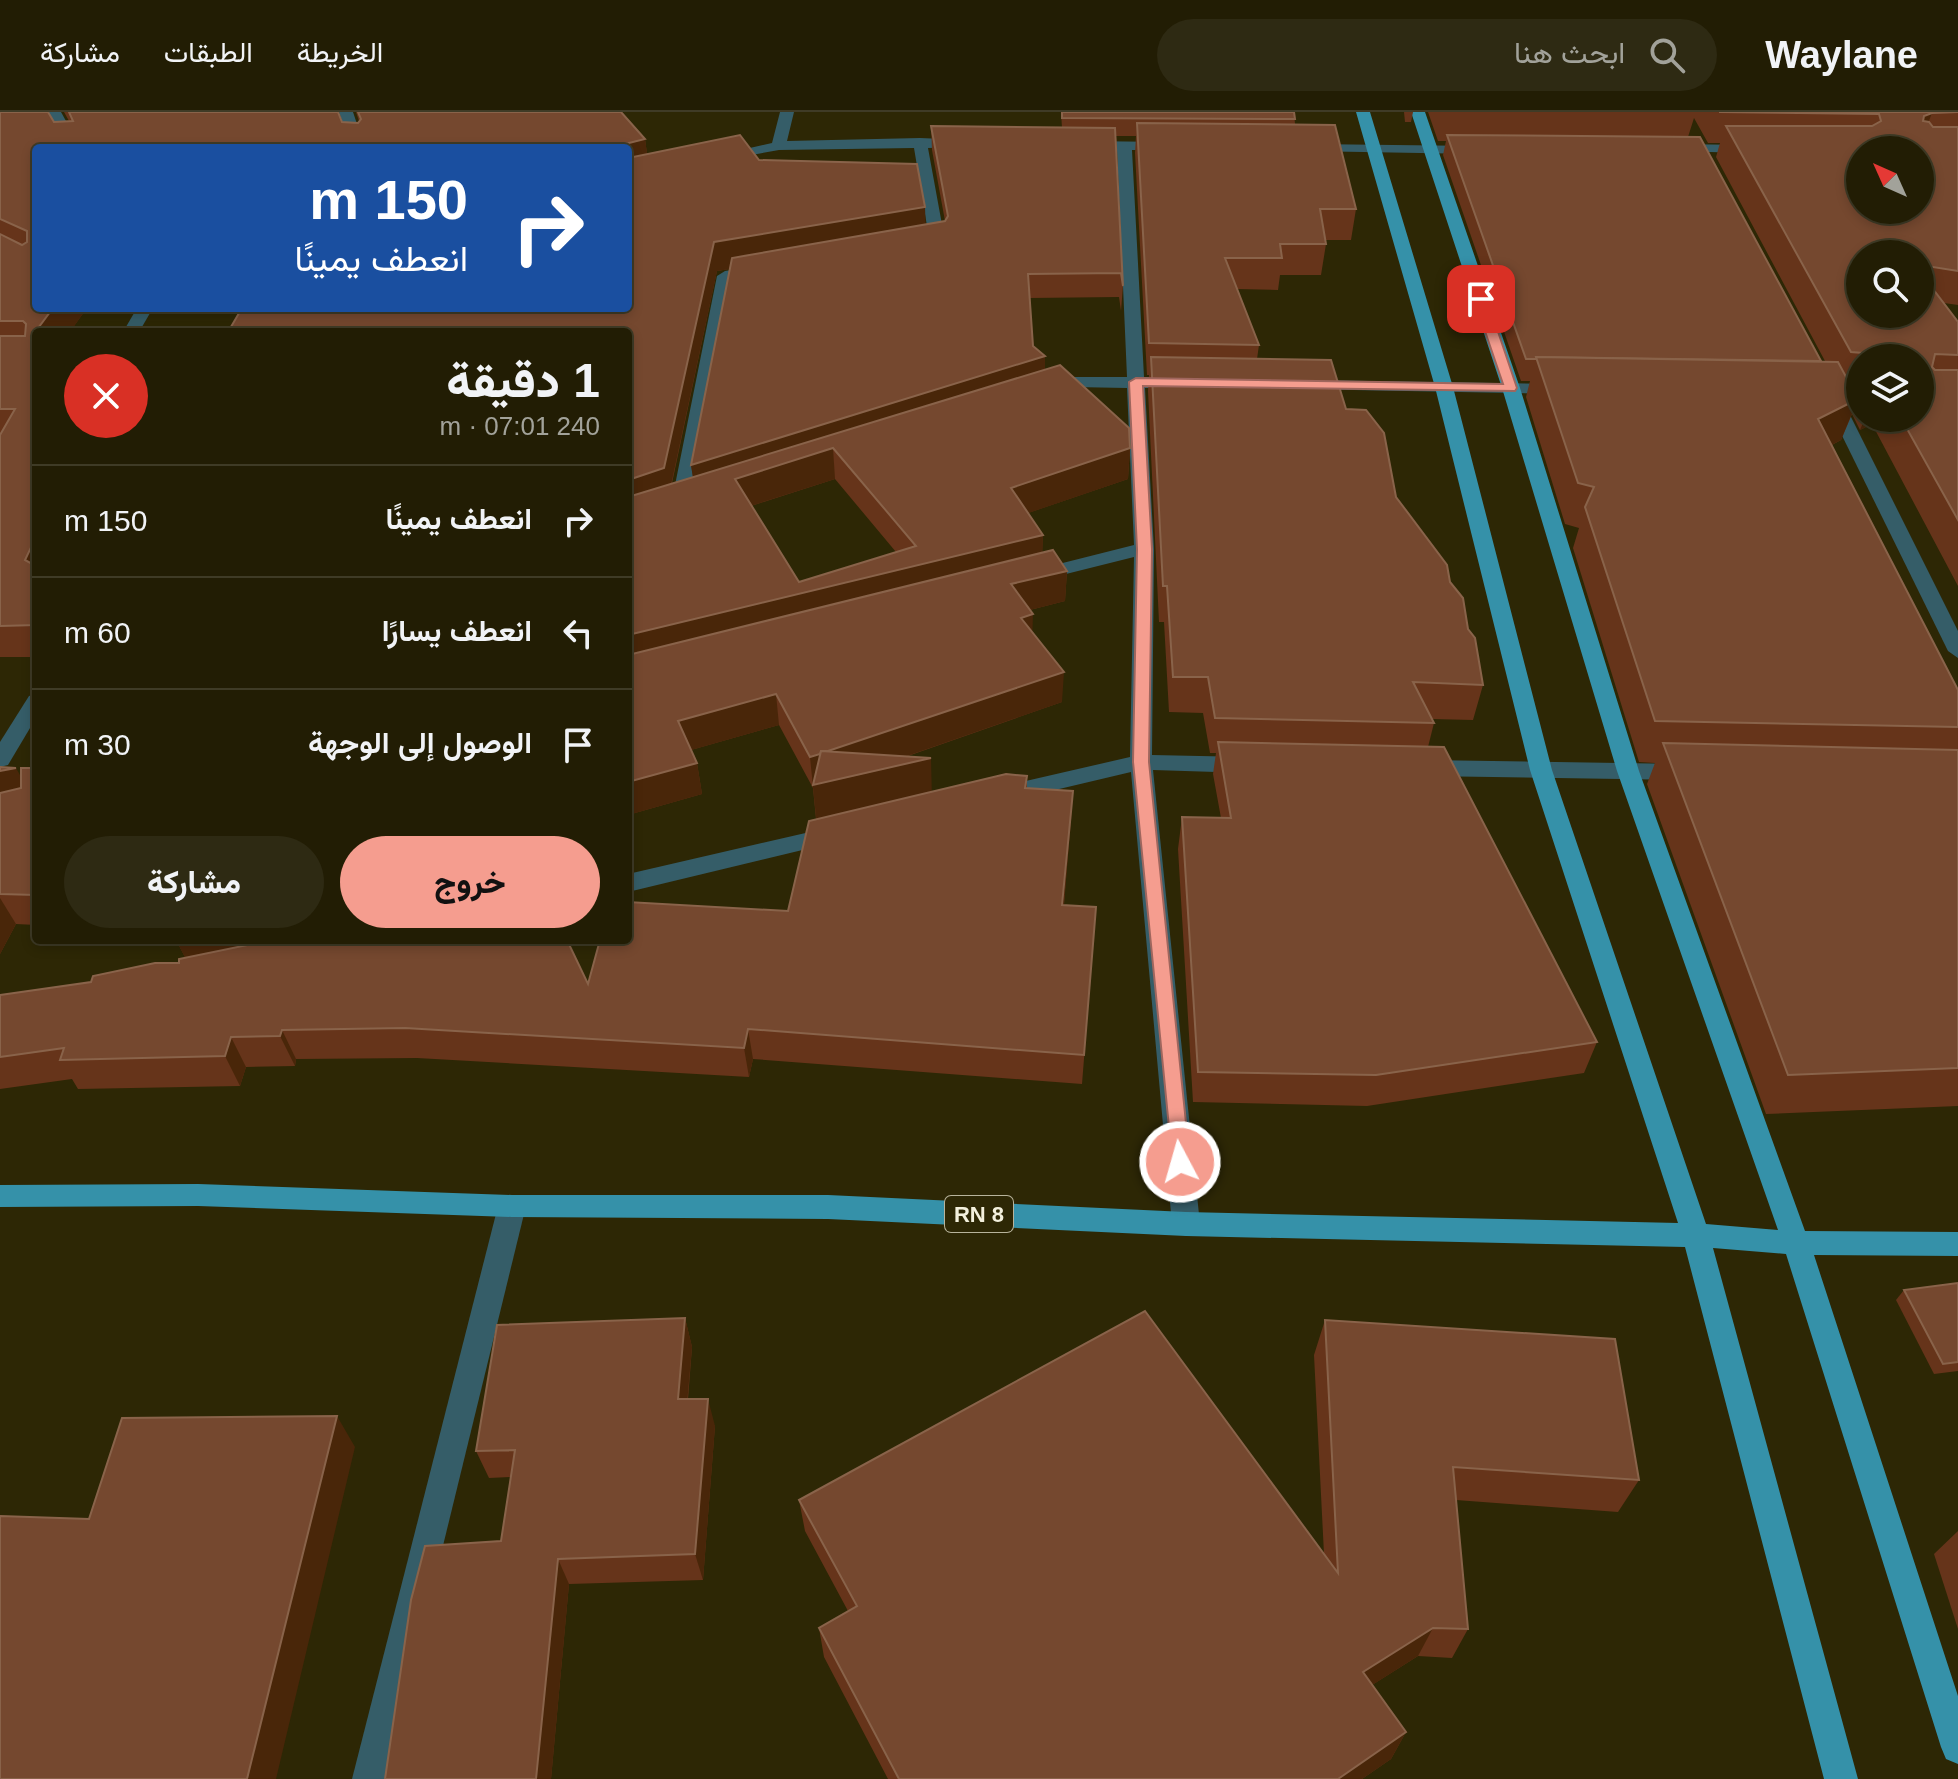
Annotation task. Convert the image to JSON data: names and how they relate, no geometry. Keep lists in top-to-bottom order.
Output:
{
  "streets": {
    "main road": ["RN 8"]
  },
  "north": "top left",
  "page": {
    "header": "Waylane",
    "search": "ابحث هنا",
    "nav": ["الخريطة", "الطبقات", "مشاركة"],
    "turn": ["150 m", "انعطف يمينًا"],
    "heading": ["1 دقيقة", "240 m · 07:01"],
    "list": [
      {
        "name": "انعطف يمينًا",
        "value": "150 m"
      },
      {
        "name": "انعطف يسارًا",
        "value": "60 m"
      },
      {
        "name": "الوصول إلى الوجهة",
        "value": "30 m"
      }
    ],
    "buttons": ["خروج", "مشاركة"]
  }
}
